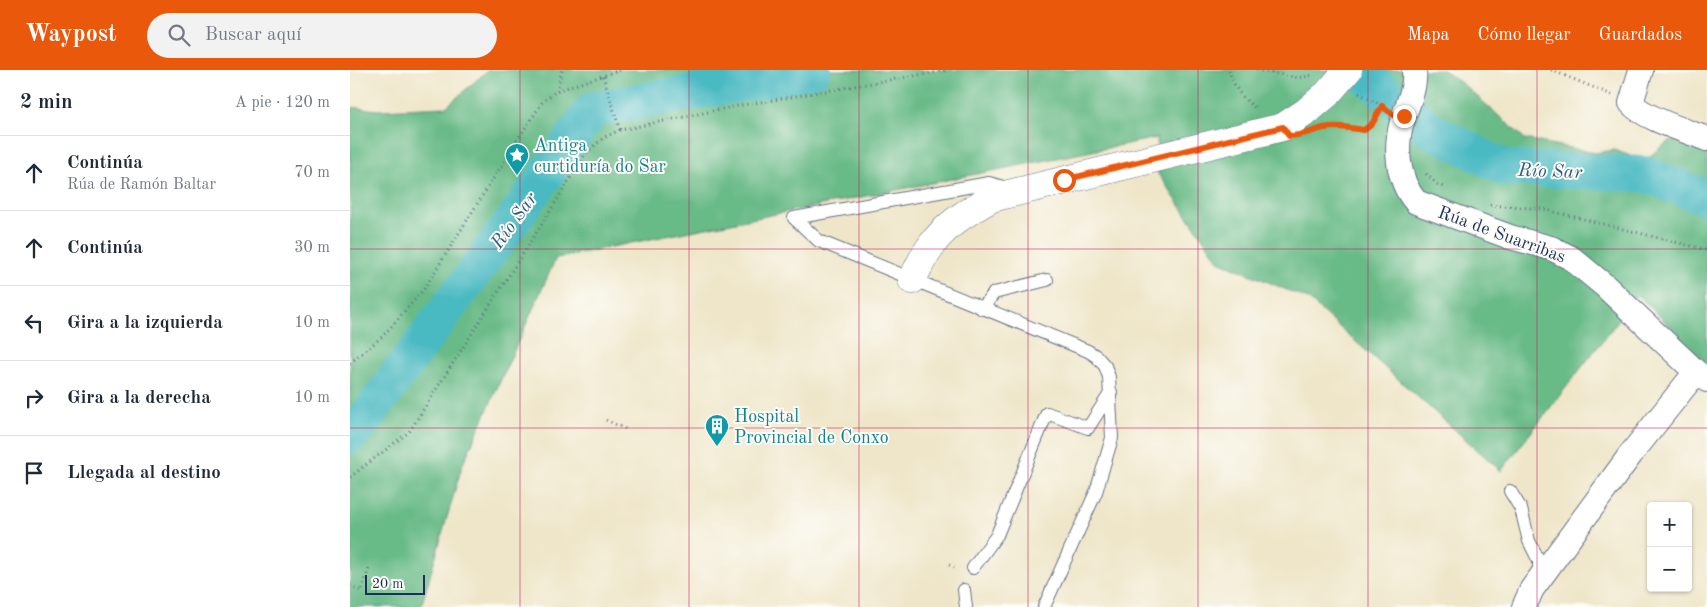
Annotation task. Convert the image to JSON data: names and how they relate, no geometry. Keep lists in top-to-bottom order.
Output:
{
  "streets": {
    "street": ["Rúa de Suarribas"]
  },
  "water": ["Río Sar"],
  "places": {
    "place": ["Antiga curtiduría do Sar"],
    "building": ["Hospital Provincial de Conxo"]
  },
  "scale_bar": "20 m",
  "page": {
    "header": "Waypost",
    "search": "Buscar aquí",
    "nav": ["Mapa", "Cómo llegar", "Guardados"],
    "heading": ["2 min", "A pie · 120 m"],
    "list": [
      ["Continúa", "Rúa de Ramón Baltar", "70 m"],
      ["Continúa", "30 m"],
      ["Gira a la izquierda", "10 m"],
      ["Gira a la derecha", "10 m"],
      "Llegada al destino"
    ],
    "map_buttons": ["+", "−"],
    "scale": "20 m"
  }
}
